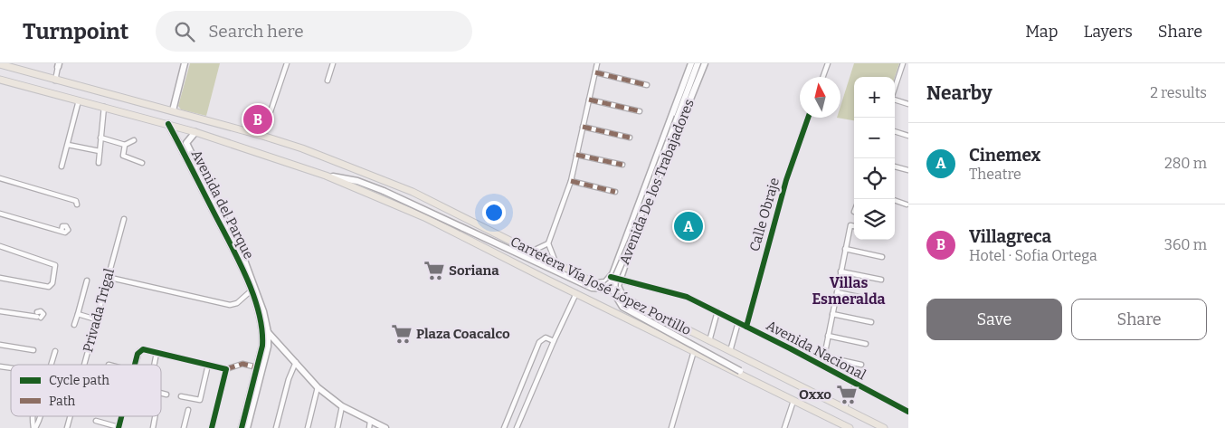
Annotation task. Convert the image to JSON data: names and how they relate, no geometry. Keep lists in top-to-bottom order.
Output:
{
  "streets": {
    "main road": ["Avenida De los Trabajadores", "Avenida del Parque", "Carretera Vía José López Portillo"],
    "street": ["Calle Obraje", "Privada Trigal", "Avenida Nacional"]
  },
  "crossings": [
    ["Avenida De los Trabajadores", "Carretera Vía José López Portillo"],
    ["Avenida De los Trabajadores", "Avenida Nacional"],
    ["Avenida del Parque", "Carretera Vía José López Portillo"],
    ["Calle Obraje", "Avenida Nacional"]
  ],
  "districts": ["Villas Esmeralda"],
  "places": {
    "supermarket": ["Soriana", "Plaza Coacalco", "Oxxo"]
  },
  "legend": ["Cycle path", "Path"],
  "north": "top",
  "page": {
    "header": "Turnpoint",
    "search": "Search here",
    "nav": ["Map", "Layers", "Share"],
    "heading": ["Nearby", "2 results"],
    "map_buttons": ["+", "−"],
    "pins": ["B", "A"],
    "list": [
      {
        "mark": "A",
        "name": "Cinemex",
        "note": "Theatre",
        "value": "280 m"
      },
      {
        "mark": "B",
        "name": "Villagreca",
        "note": "Hotel · Sofia Ortega",
        "value": "360 m"
      }
    ],
    "buttons": ["Save", "Share"]
  }
}
